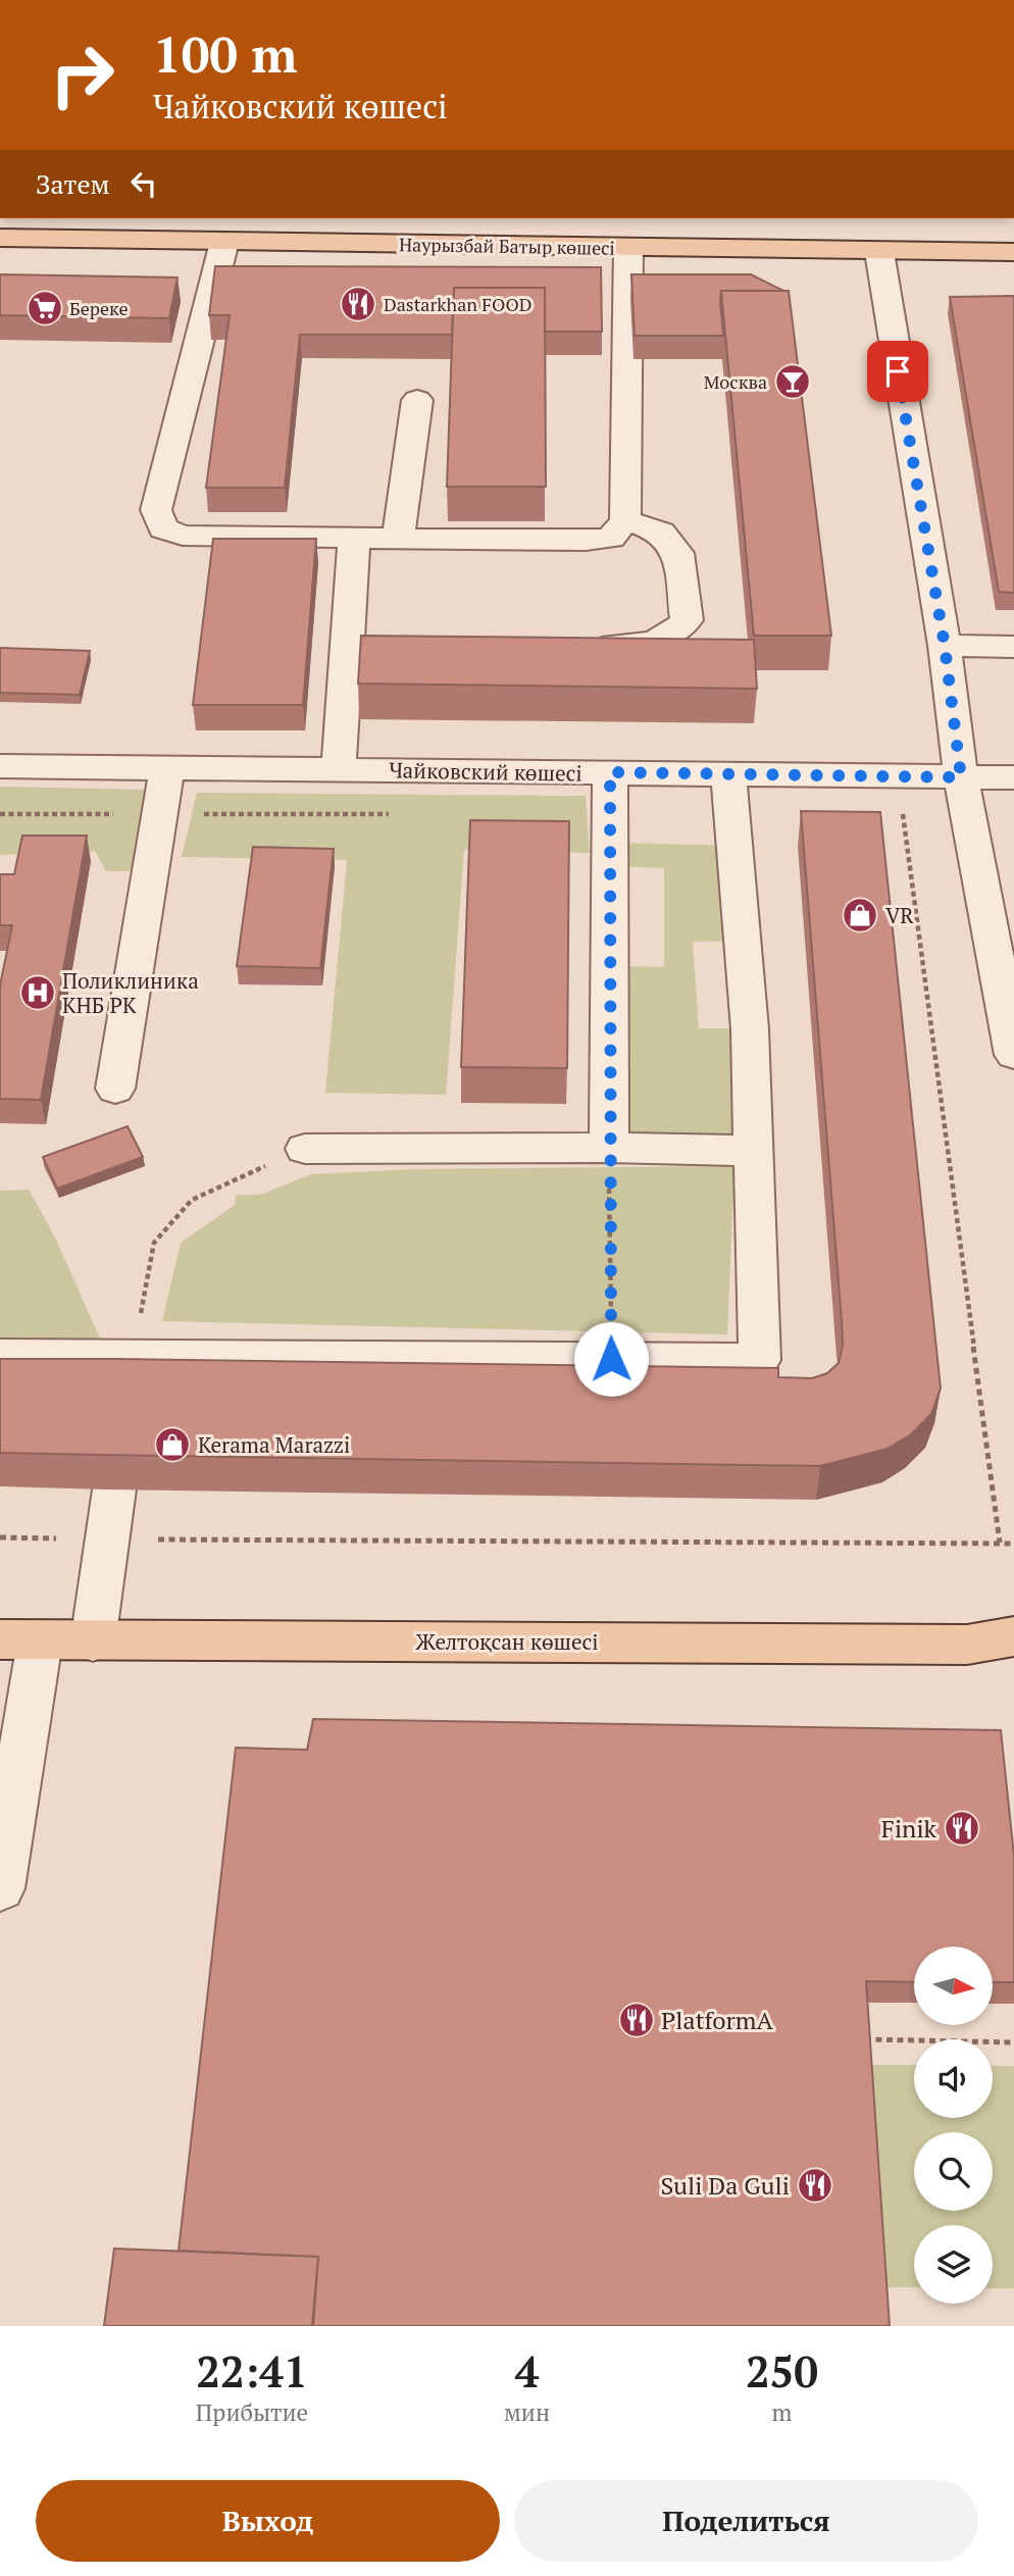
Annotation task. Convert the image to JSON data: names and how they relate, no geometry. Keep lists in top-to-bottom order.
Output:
{
  "streets": {
    "main road": ["Наурызбай Батыр көшесі", "Желтоқсан көшесі"],
    "street": ["Чайковский көшесі"]
  },
  "places": {
    "restaurant": [
      "Dastarkhan FOOD",
      "Finik",
      "PlatformA",
      "Suli Da Guli"
    ],
    "supermarket": ["Береке"],
    "bar": ["Москва"],
    "shop": ["VR", "Kerama Marazzi"],
    "hospital": ["Поликлиника КНБ РК"]
  },
  "north": "right",
  "page": {
    "turn": ["100 m", "Чайковский көшесі"],
    "then": "Затем",
    "eta": [
      "22:41",
      "Прибытие",
      "4",
      "мин",
      "250",
      "m"
    ],
    "buttons": ["Выход", "Поделиться"]
  }
}
